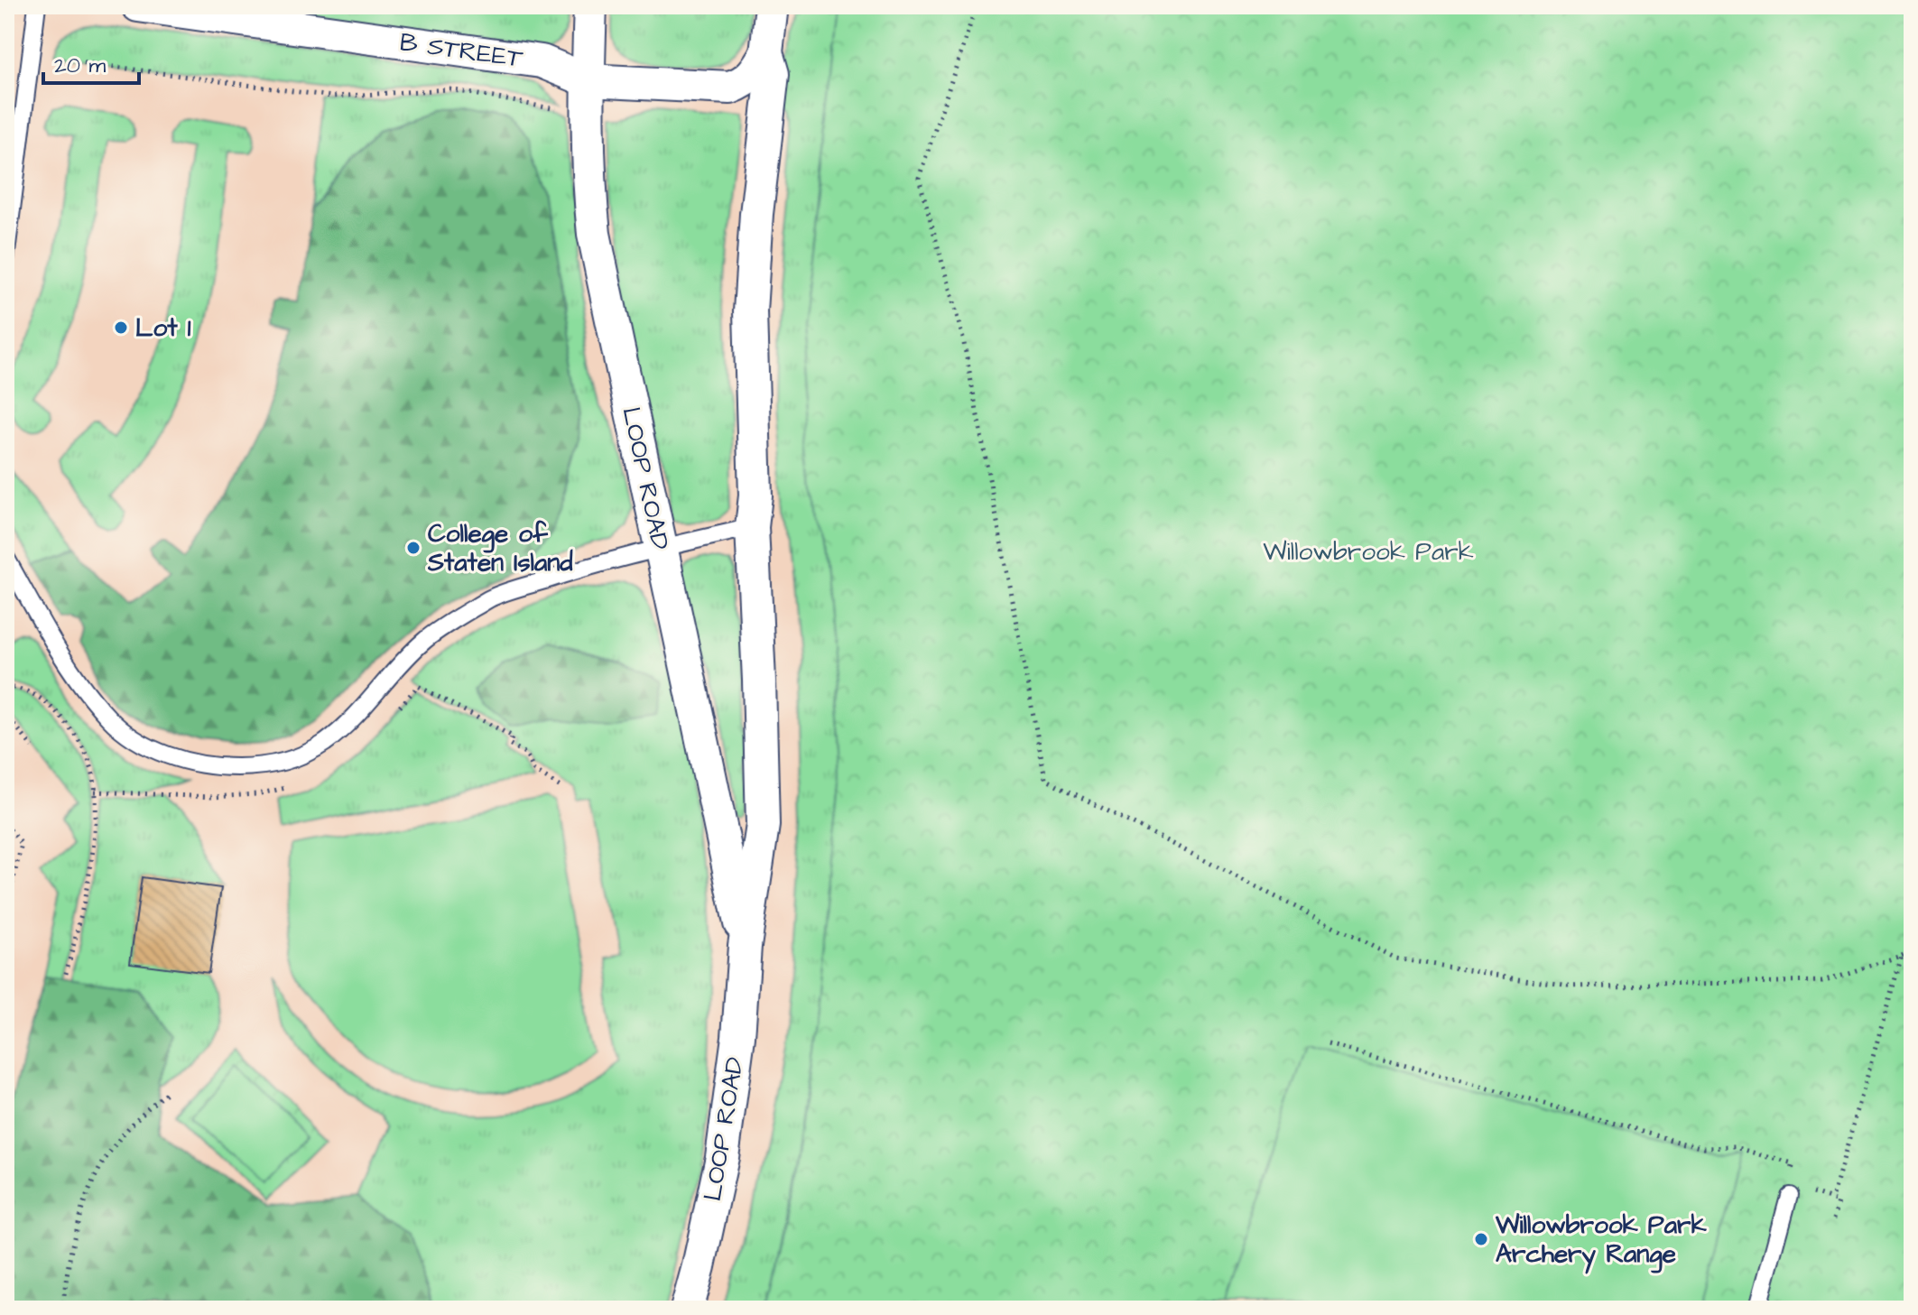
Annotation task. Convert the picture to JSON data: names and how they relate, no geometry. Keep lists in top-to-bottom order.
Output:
{
  "streets": {
    "street": ["B STREET", "LOOP ROAD"]
  },
  "crossings": [
    ["B STREET", "LOOP ROAD"]
  ],
  "parks": ["Willowbrook Park"],
  "places": ["Lot 1", "College of Staten Island", "Willowbrook Park Archery Range"],
  "scale_bar": "20 m"
}
